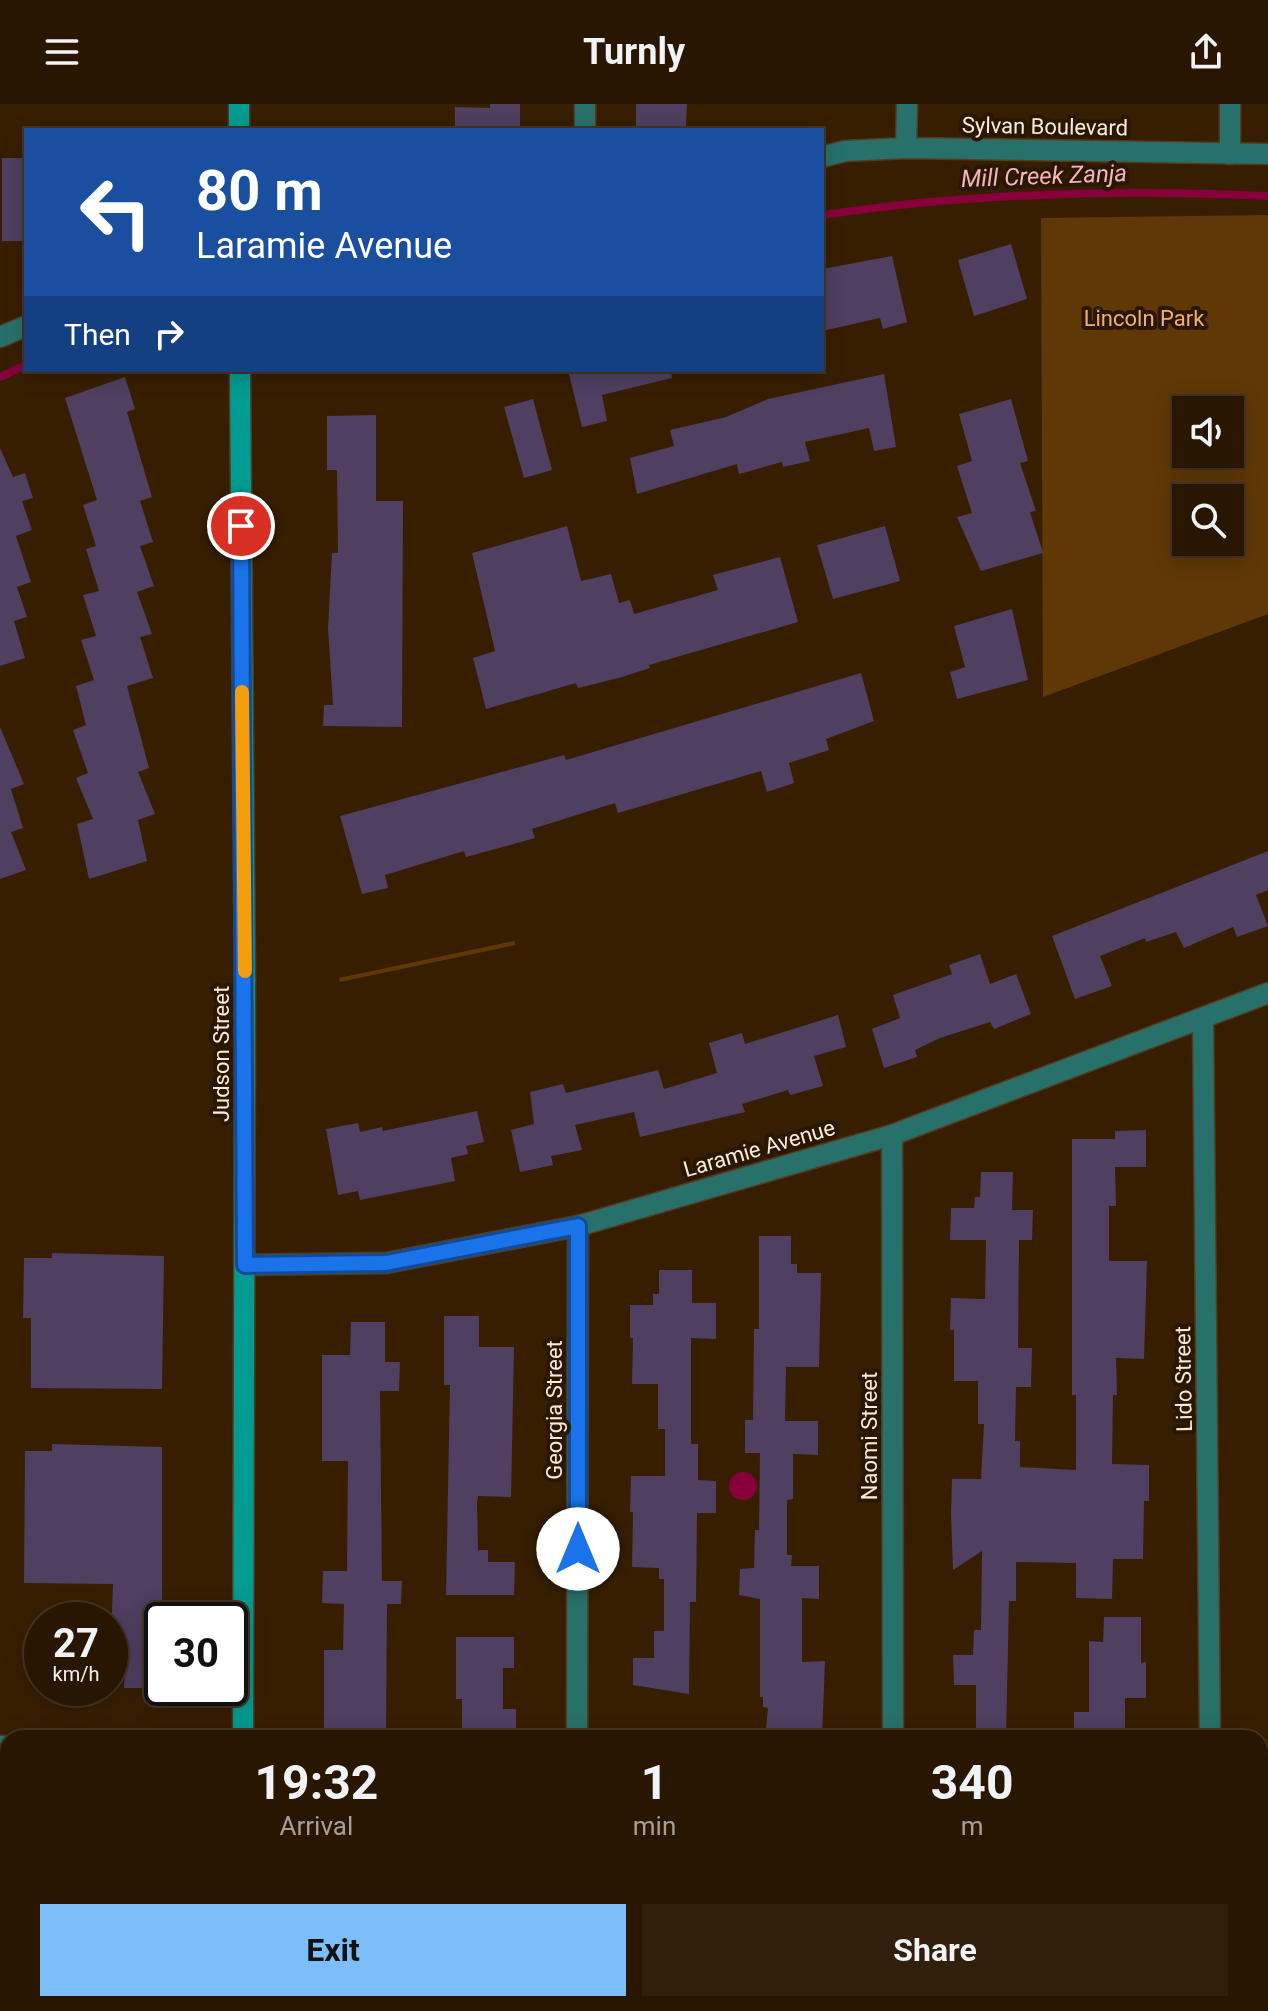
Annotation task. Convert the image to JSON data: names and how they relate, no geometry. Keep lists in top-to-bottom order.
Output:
{
  "streets": {
    "main road": ["Judson Street"],
    "street": [
      "Sylvan Boulevard",
      "Laramie Avenue",
      "Lido Street",
      "Georgia Street",
      "Naomi Street"
    ]
  },
  "crossings": [
    ["Judson Street", "Laramie Avenue"],
    ["Laramie Avenue", "Lido Street"],
    ["Laramie Avenue", "Georgia Street"],
    ["Laramie Avenue", "Naomi Street"]
  ],
  "water": ["Mill Creek Zanja"],
  "parks": ["Lincoln Park"],
  "page": {
    "header": "Turnly",
    "turn": ["80 m", "Laramie Avenue"],
    "then": "Then",
    "speed": "27 km/h",
    "limit": "30",
    "eta": [
      "19:32",
      "Arrival",
      "1",
      "min",
      "340",
      "m"
    ],
    "buttons": ["Exit", "Share"]
  }
}
